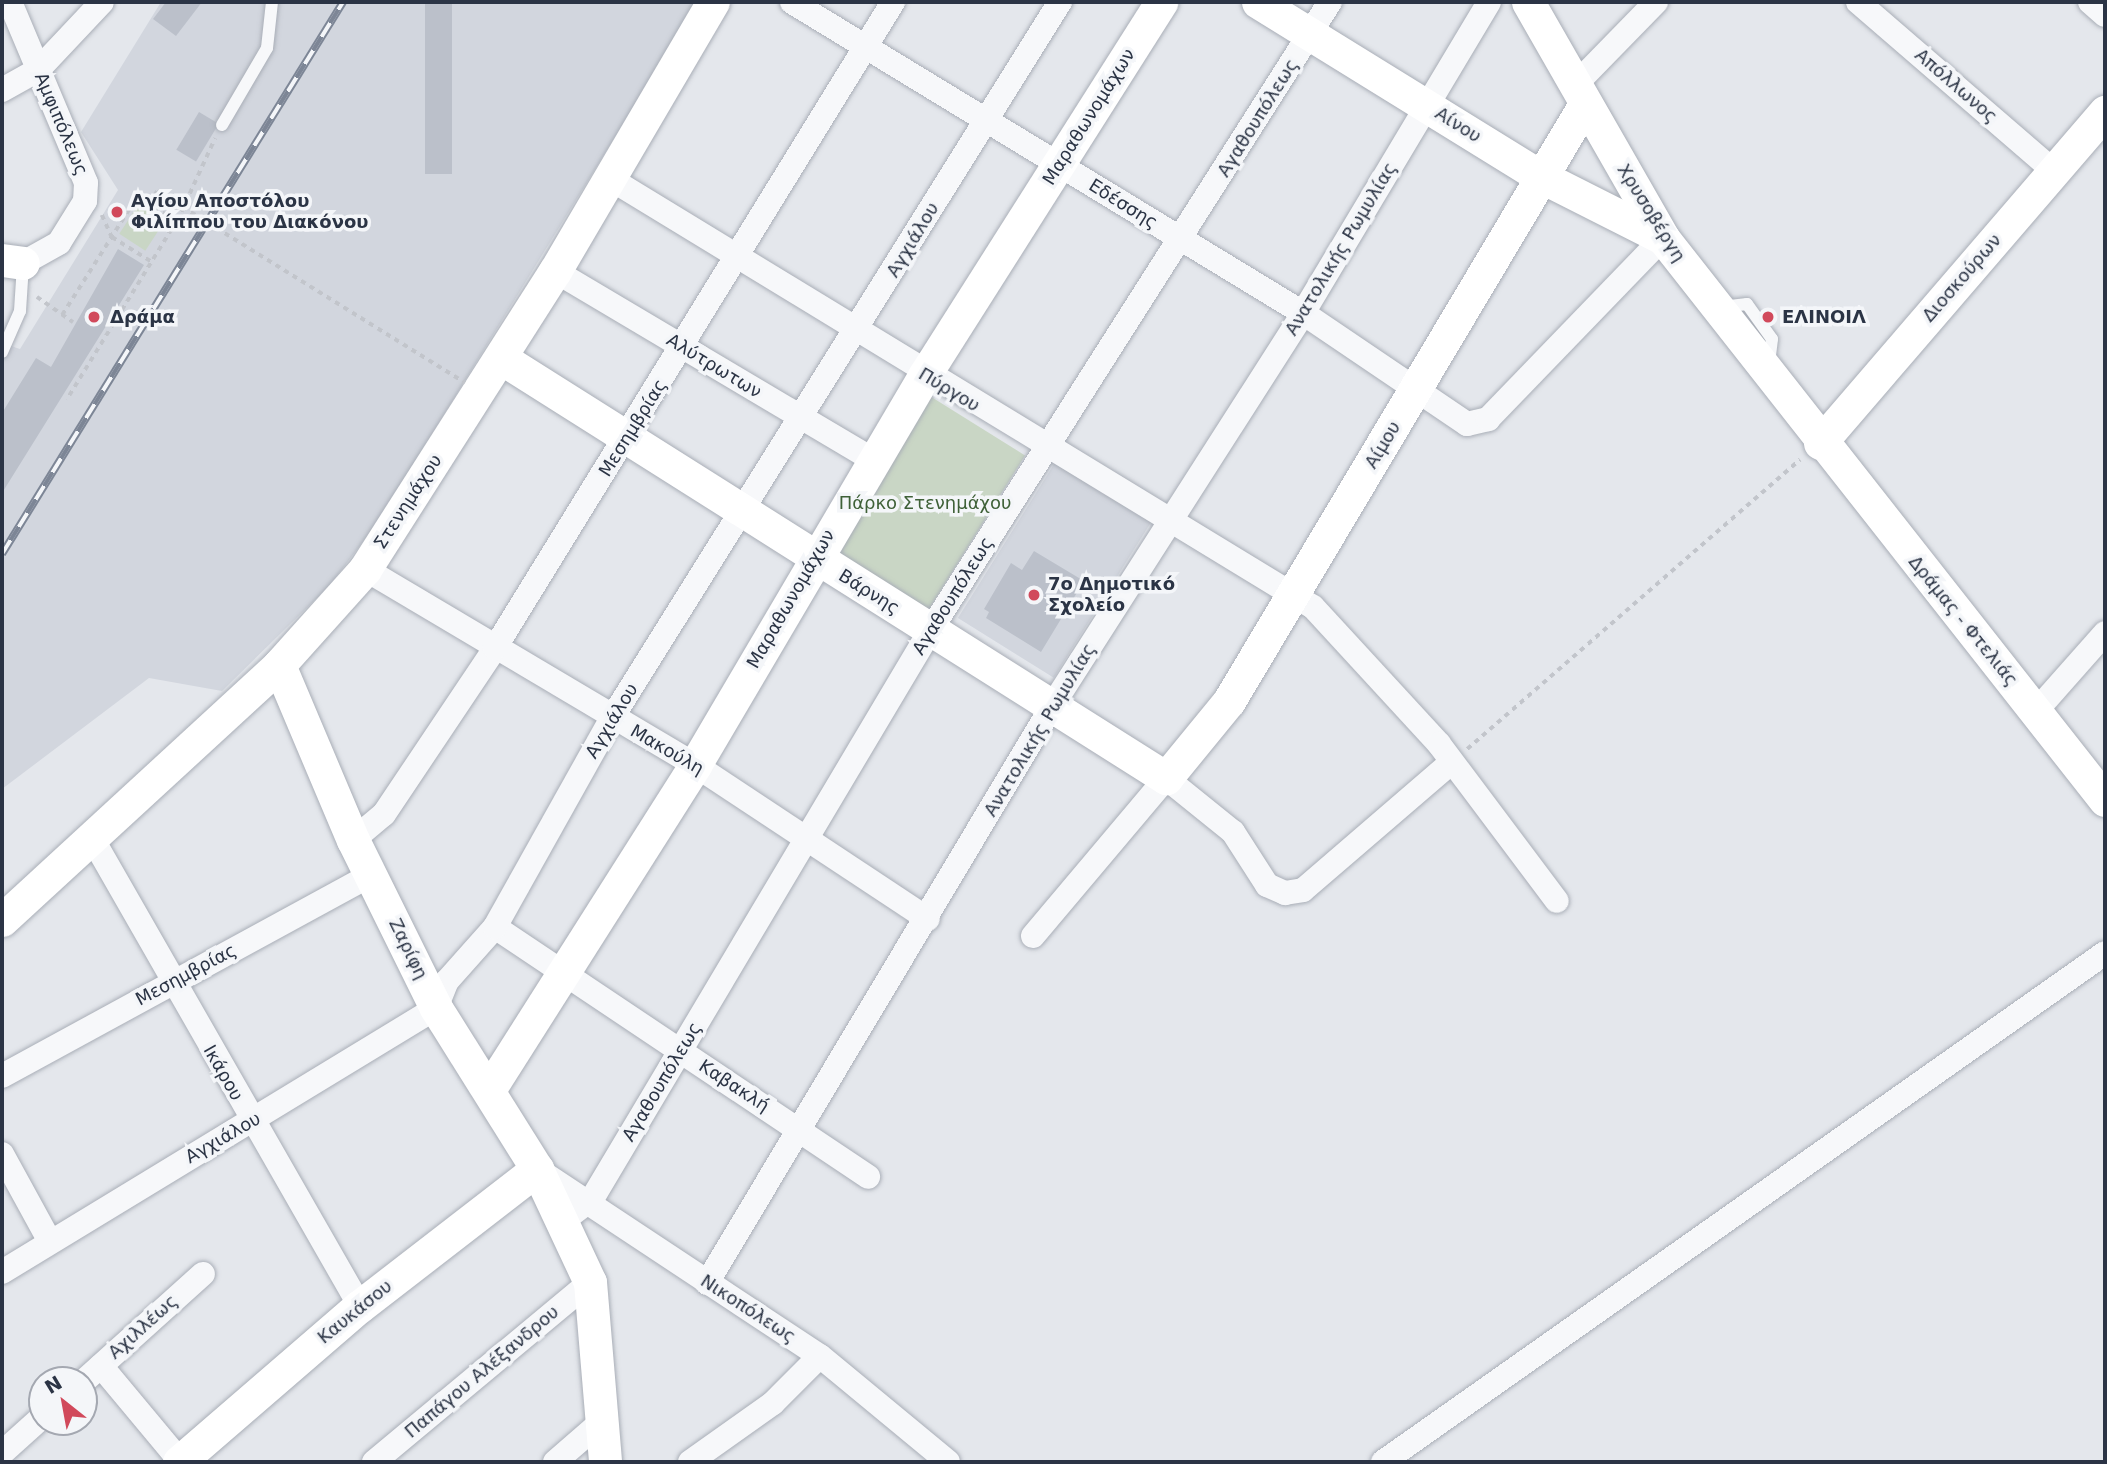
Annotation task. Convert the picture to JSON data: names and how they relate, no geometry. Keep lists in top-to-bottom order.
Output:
{
  "streets": {
    "street": [
      "Απόλλωνος",
      "Μαραθωνομάχων",
      "Αγαθουπόλεως",
      "Αμφιπόλεως",
      "Αίνου",
      "Εδέσσης",
      "Χρυσοβέργη",
      "Αγχιάλου",
      "Ανατολικής Ρωμυλίας",
      "Διοσκούρων",
      "Αλύτρωτων",
      "Πύργου",
      "Μεσημβρίας",
      "Αίμου",
      "Στενημάχου",
      "Βάρνης",
      "Δράμας - Φτελιάς",
      "Μακούλη",
      "Ζαρίφη",
      "Ικάρου",
      "Καβακλή",
      "Νικοπόλεως",
      "Καυκάσου",
      "Αχιλλέως",
      "Παπάγου Αλέξανδρου"
    ]
  },
  "crossings": [
    ["Απόλλωνος", "Διοσκούρων"],
    ["Μαραθωνομάχων", "Εδέσσης"],
    ["Μαραθωνομάχων", "Αλύτρωτων"],
    ["Μαραθωνομάχων", "Πύργου"],
    ["Μαραθωνομάχων", "Βάρνης"],
    ["Μαραθωνομάχων", "Μακούλη"],
    ["Μαραθωνομάχων", "Ζαρίφη"],
    ["Μαραθωνομάχων", "Καβακλή"],
    ["Αγαθουπόλεως", "Αίνου"],
    ["Αγαθουπόλεως", "Εδέσσης"],
    ["Αγαθουπόλεως", "Πύργου"],
    ["Αγαθουπόλεως", "Βάρνης"],
    ["Αγαθουπόλεως", "Μακούλη"],
    ["Αγαθουπόλεως", "Καβακλή"],
    ["Αγαθουπόλεως", "Νικοπόλεως"],
    ["Αίνου", "Εδέσσης"],
    ["Αίνου", "Χρυσοβέργη"],
    ["Αίνου", "Ανατολικής Ρωμυλίας"],
    ["Αίνου", "Αίμου"],
    ["Εδέσσης", "Χρυσοβέργη"],
    ["Εδέσσης", "Αγχιάλου"],
    ["Εδέσσης", "Ανατολικής Ρωμυλίας"],
    ["Εδέσσης", "Μεσημβρίας"],
    ["Εδέσσης", "Αίμου"],
    ["Χρυσοβέργη", "Διοσκούρων"],
    ["Χρυσοβέργη", "Αίμου"],
    ["Χρυσοβέργη", "Δράμας - Φτελιάς"],
    ["Αγχιάλου", "Αλύτρωτων"],
    ["Αγχιάλου", "Πύργου"],
    ["Αγχιάλου", "Βάρνης"],
    ["Αγχιάλου", "Μακούλη"],
    ["Αγχιάλου", "Ζαρίφη"],
    ["Αγχιάλου", "Ικάρου"],
    ["Αγχιάλου", "Καβακλή"],
    ["Ανατολικής Ρωμυλίας", "Πύργου"],
    ["Ανατολικής Ρωμυλίας", "Βάρνης"],
    ["Ανατολικής Ρωμυλίας", "Μακούλη"],
    ["Ανατολικής Ρωμυλίας", "Καβακλή"],
    ["Ανατολικής Ρωμυλίας", "Νικοπόλεως"],
    ["Διοσκούρων", "Δράμας - Φτελιάς"],
    ["Αλύτρωτων", "Μεσημβρίας"],
    ["Αλύτρωτων", "Στενημάχου"],
    ["Πύργου", "Μεσημβρίας"],
    ["Πύργου", "Αίμου"],
    ["Πύργου", "Στενημάχου"],
    ["Μεσημβρίας", "Βάρνης"],
    ["Μεσημβρίας", "Μακούλη"],
    ["Μεσημβρίας", "Ζαρίφη"],
    ["Μεσημβρίας", "Ικάρου"],
    ["Αίμου", "Βάρνης"],
    ["Στενημάχου", "Βάρνης"],
    ["Στενημάχου", "Μακούλη"],
    ["Στενημάχου", "Ζαρίφη"],
    ["Στενημάχου", "Ικάρου"],
    ["Ζαρίφη", "Νικοπόλεως"],
    ["Ζαρίφη", "Καυκάσου"],
    ["Ζαρίφη", "Παπάγου Αλέξανδρου"],
    ["Ικάρου", "Καυκάσου"],
    ["Νικοπόλεως", "Καυκάσου"]
  ],
  "parks": ["Πάρκο Στενημάχου"],
  "places": [
    "Αγίου Αποστόλου Φιλίππου του Διακόνου",
    "Δράμα",
    "ΕΛΙΝΟΙΛ",
    "7ο Δημοτικό Σχολείο"
  ],
  "north": "top left"
}
